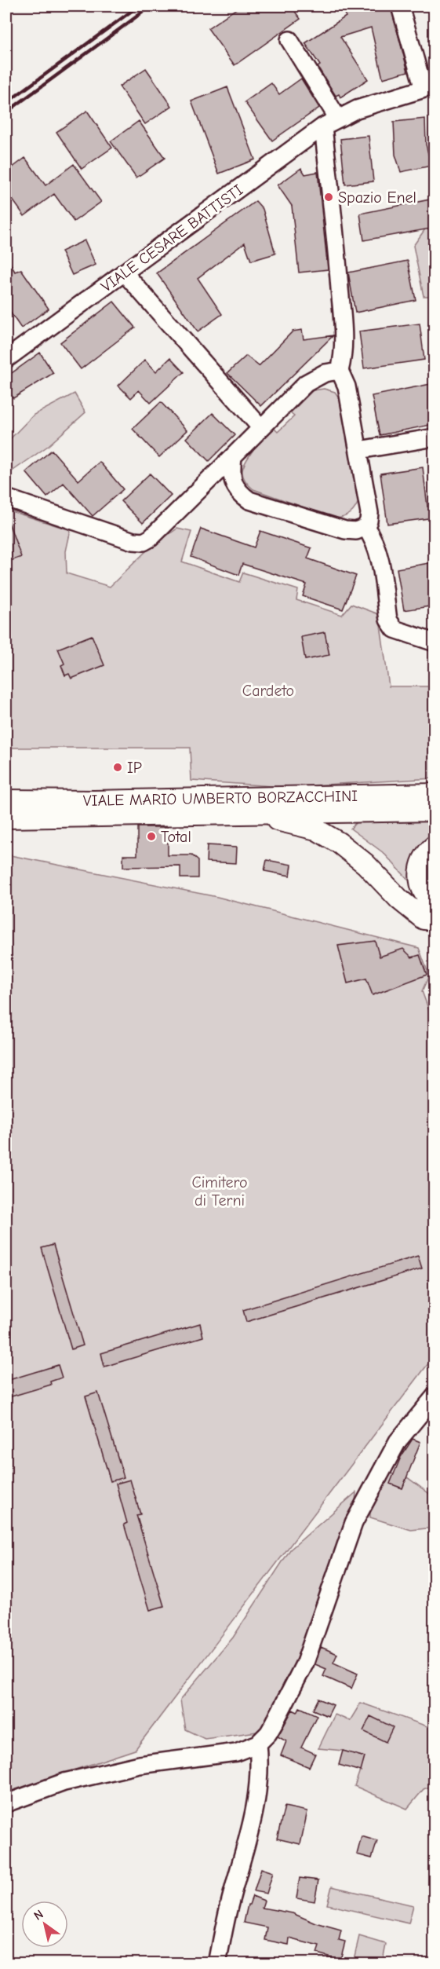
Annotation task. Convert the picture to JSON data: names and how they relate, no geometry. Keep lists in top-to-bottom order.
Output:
{
  "streets": {
    "main road": ["VIALE MARIO UMBERTO BORZACCHINI"],
    "street": ["VIALE CESARE BATTISTI"]
  },
  "parks": ["Cardeto", "Cimitero di Terni"],
  "places": ["Spazio Enel", "IP", "Total"],
  "north": "top left"
}
